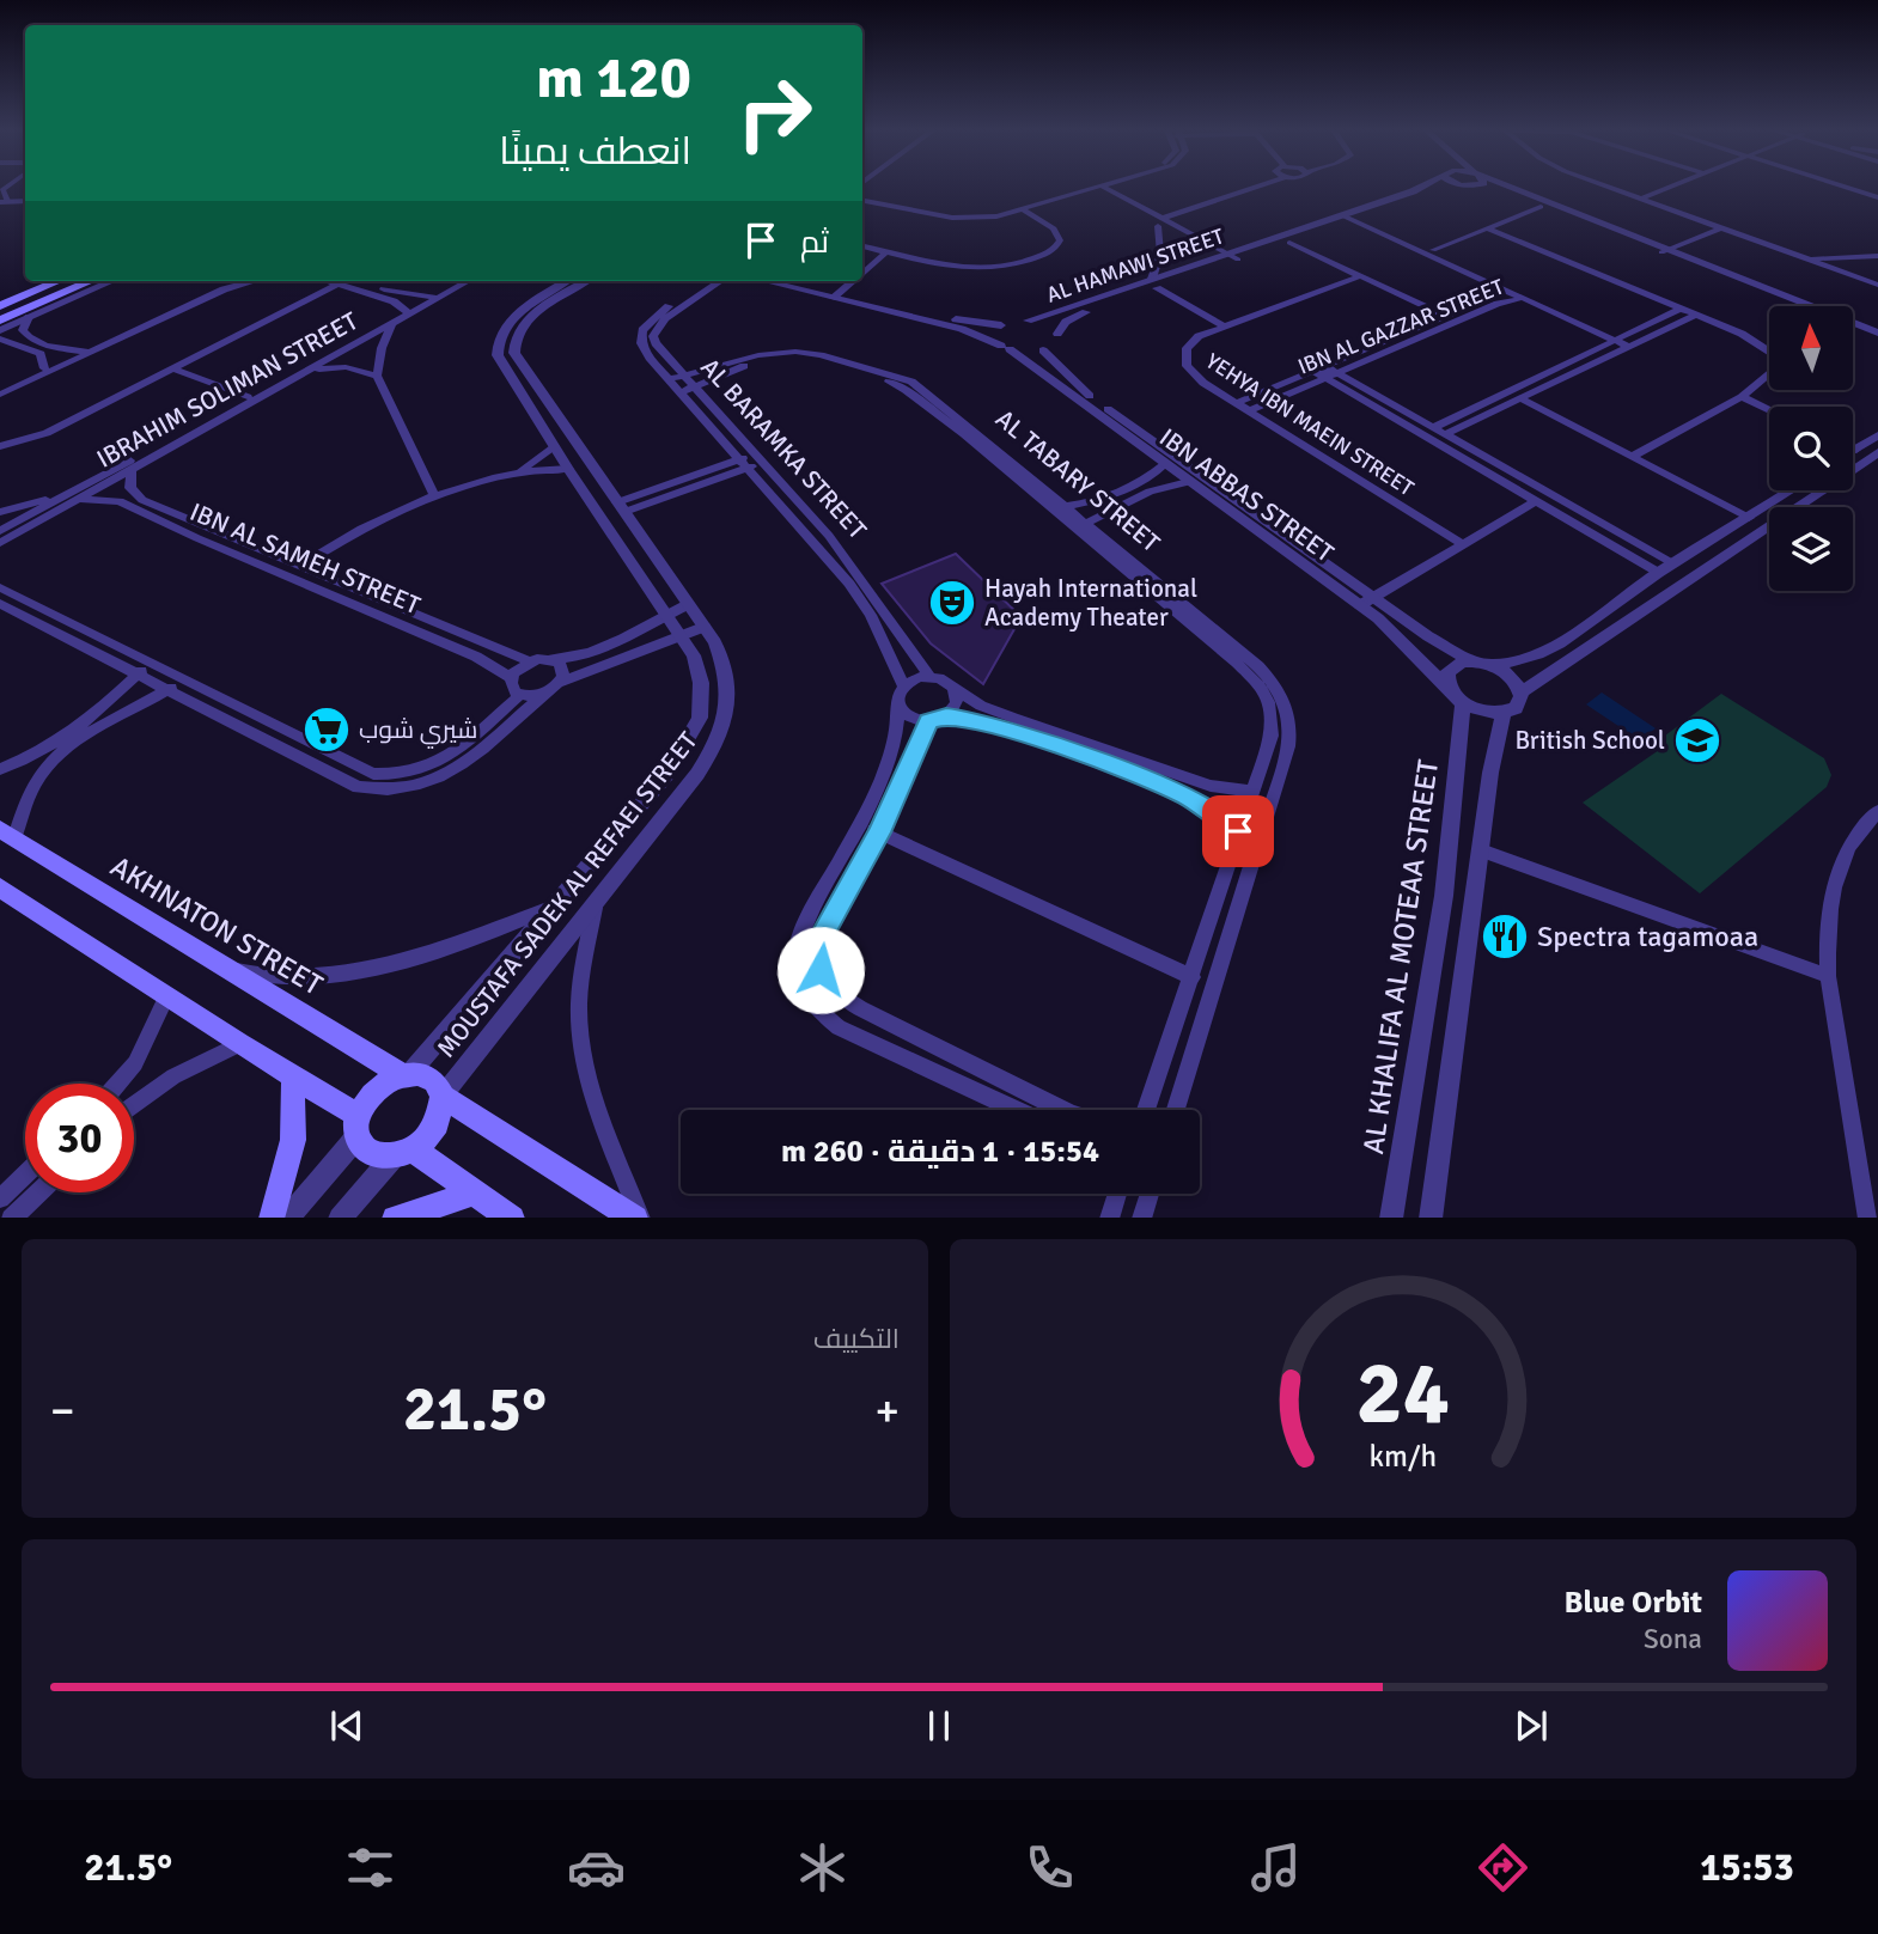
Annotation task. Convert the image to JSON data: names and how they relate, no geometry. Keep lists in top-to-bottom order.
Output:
{
  "streets": {
    "main road": ["AKHNATON STREET"],
    "street": [
      "AL HAMAWI STREET",
      "IBN AL GAZZAR STREET",
      "IBRAHIM SOLIMAN STREET",
      "YEHYA IBN MAEIN STREET",
      "AL BARAMKA STREET",
      "AL TABARY STREET",
      "IBN ABBAS STREET",
      "IBN AL SAMEH STREET",
      "MOUSTAFA SADEK AL REFAEI STREET",
      "AL KHALIFA AL MOTEAA STREET"
    ]
  },
  "crossings": [
    ["AL HAMAWI STREET", "IBN ABBAS STREET"],
    ["IBN AL GAZZAR STREET", "YEHYA IBN MAEIN STREET"],
    ["IBRAHIM SOLIMAN STREET", "IBN AL SAMEH STREET"],
    ["AL BARAMKA STREET", "AL TABARY STREET"],
    ["IBN ABBAS STREET", "AL KHALIFA AL MOTEAA STREET"],
    ["MOUSTAFA SADEK AL REFAEI STREET", "AKHNATON STREET"]
  ],
  "places": {
    "theatre": ["Hayah International Academy Theater"],
    "supermarket": ["شيري شوب"],
    "school or university": ["British School"],
    "restaurant": ["Spectra tagamoaa"]
  },
  "north": "top",
  "page": {
    "turn": ["120 m", "انعطف يمينًا"],
    "then": "ثم",
    "limit": "30",
    "trip": "15:54 · 1 دقيقة · 260 m",
    "tile": "التكييف",
    "heat": ["−", "21.5°", "+"],
    "song": ["Blue Orbit", "Sona"],
    "tabs": ["15:53", "21.5°"],
    "gauge": ["24", "km/h"]
  }
}
